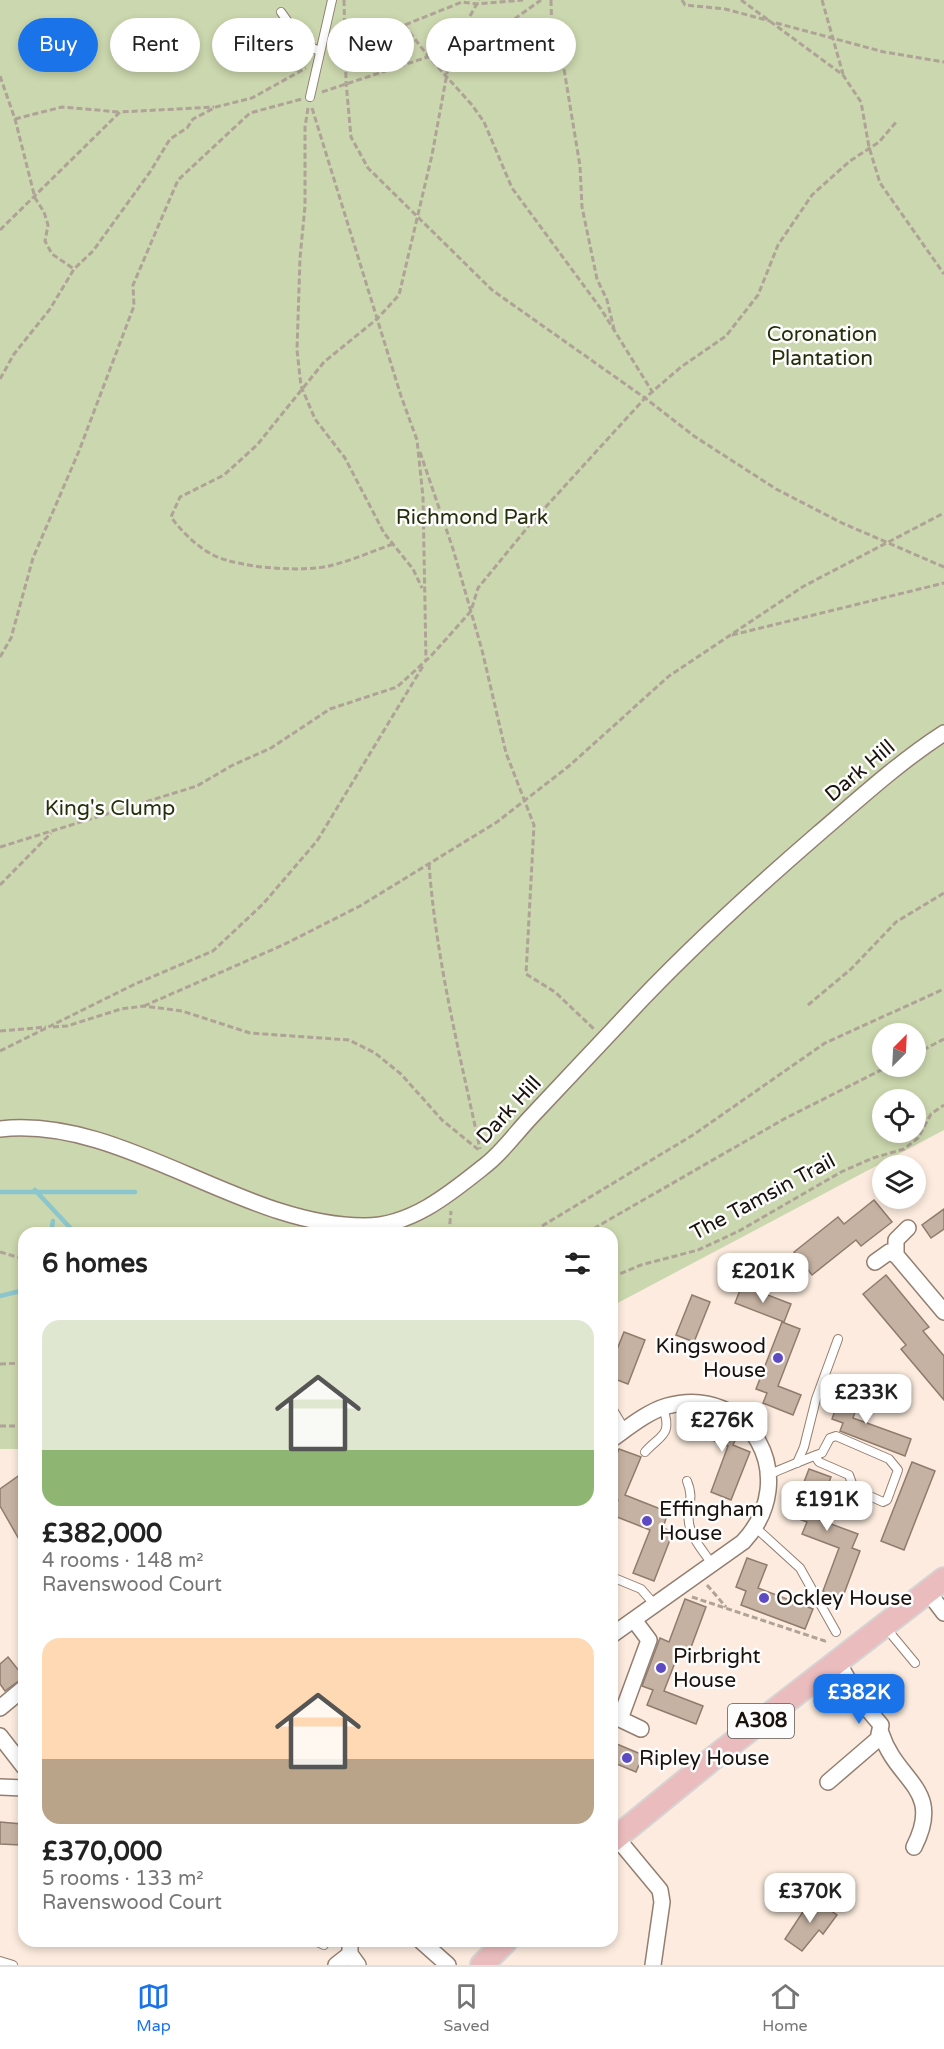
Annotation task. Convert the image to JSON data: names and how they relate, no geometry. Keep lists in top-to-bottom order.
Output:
{
  "streets": {
    "main road": ["A308"],
    "street": ["Dark Hill"],
    "path": ["The Tamsin Trail"]
  },
  "parks": ["Coronation Plantation", "Richmond Park", "King's Clump"],
  "places": [
    "Kingswood House",
    "Effingham House",
    "Ockley House",
    "Pirbright House",
    "Ripley House"
  ],
  "north": "top right",
  "page": {
    "chip": [
      "Buy",
      "Rent",
      "Filters",
      "New",
      "Apartment"
    ],
    "heading": "6 homes",
    "price": [
      "£201K",
      "£233K",
      "£276K",
      "£191K",
      "£382K",
      "£370K"
    ],
    "list": [
      {
        "name": "£382,000",
        "note": "4 rooms · 148 m² · Ravenswood Court"
      },
      {
        "name": "£370,000",
        "note": "5 rooms · 133 m² · Ravenswood Court"
      }
    ],
    "tabs": ["Map", "Saved", "Home"]
  }
}
